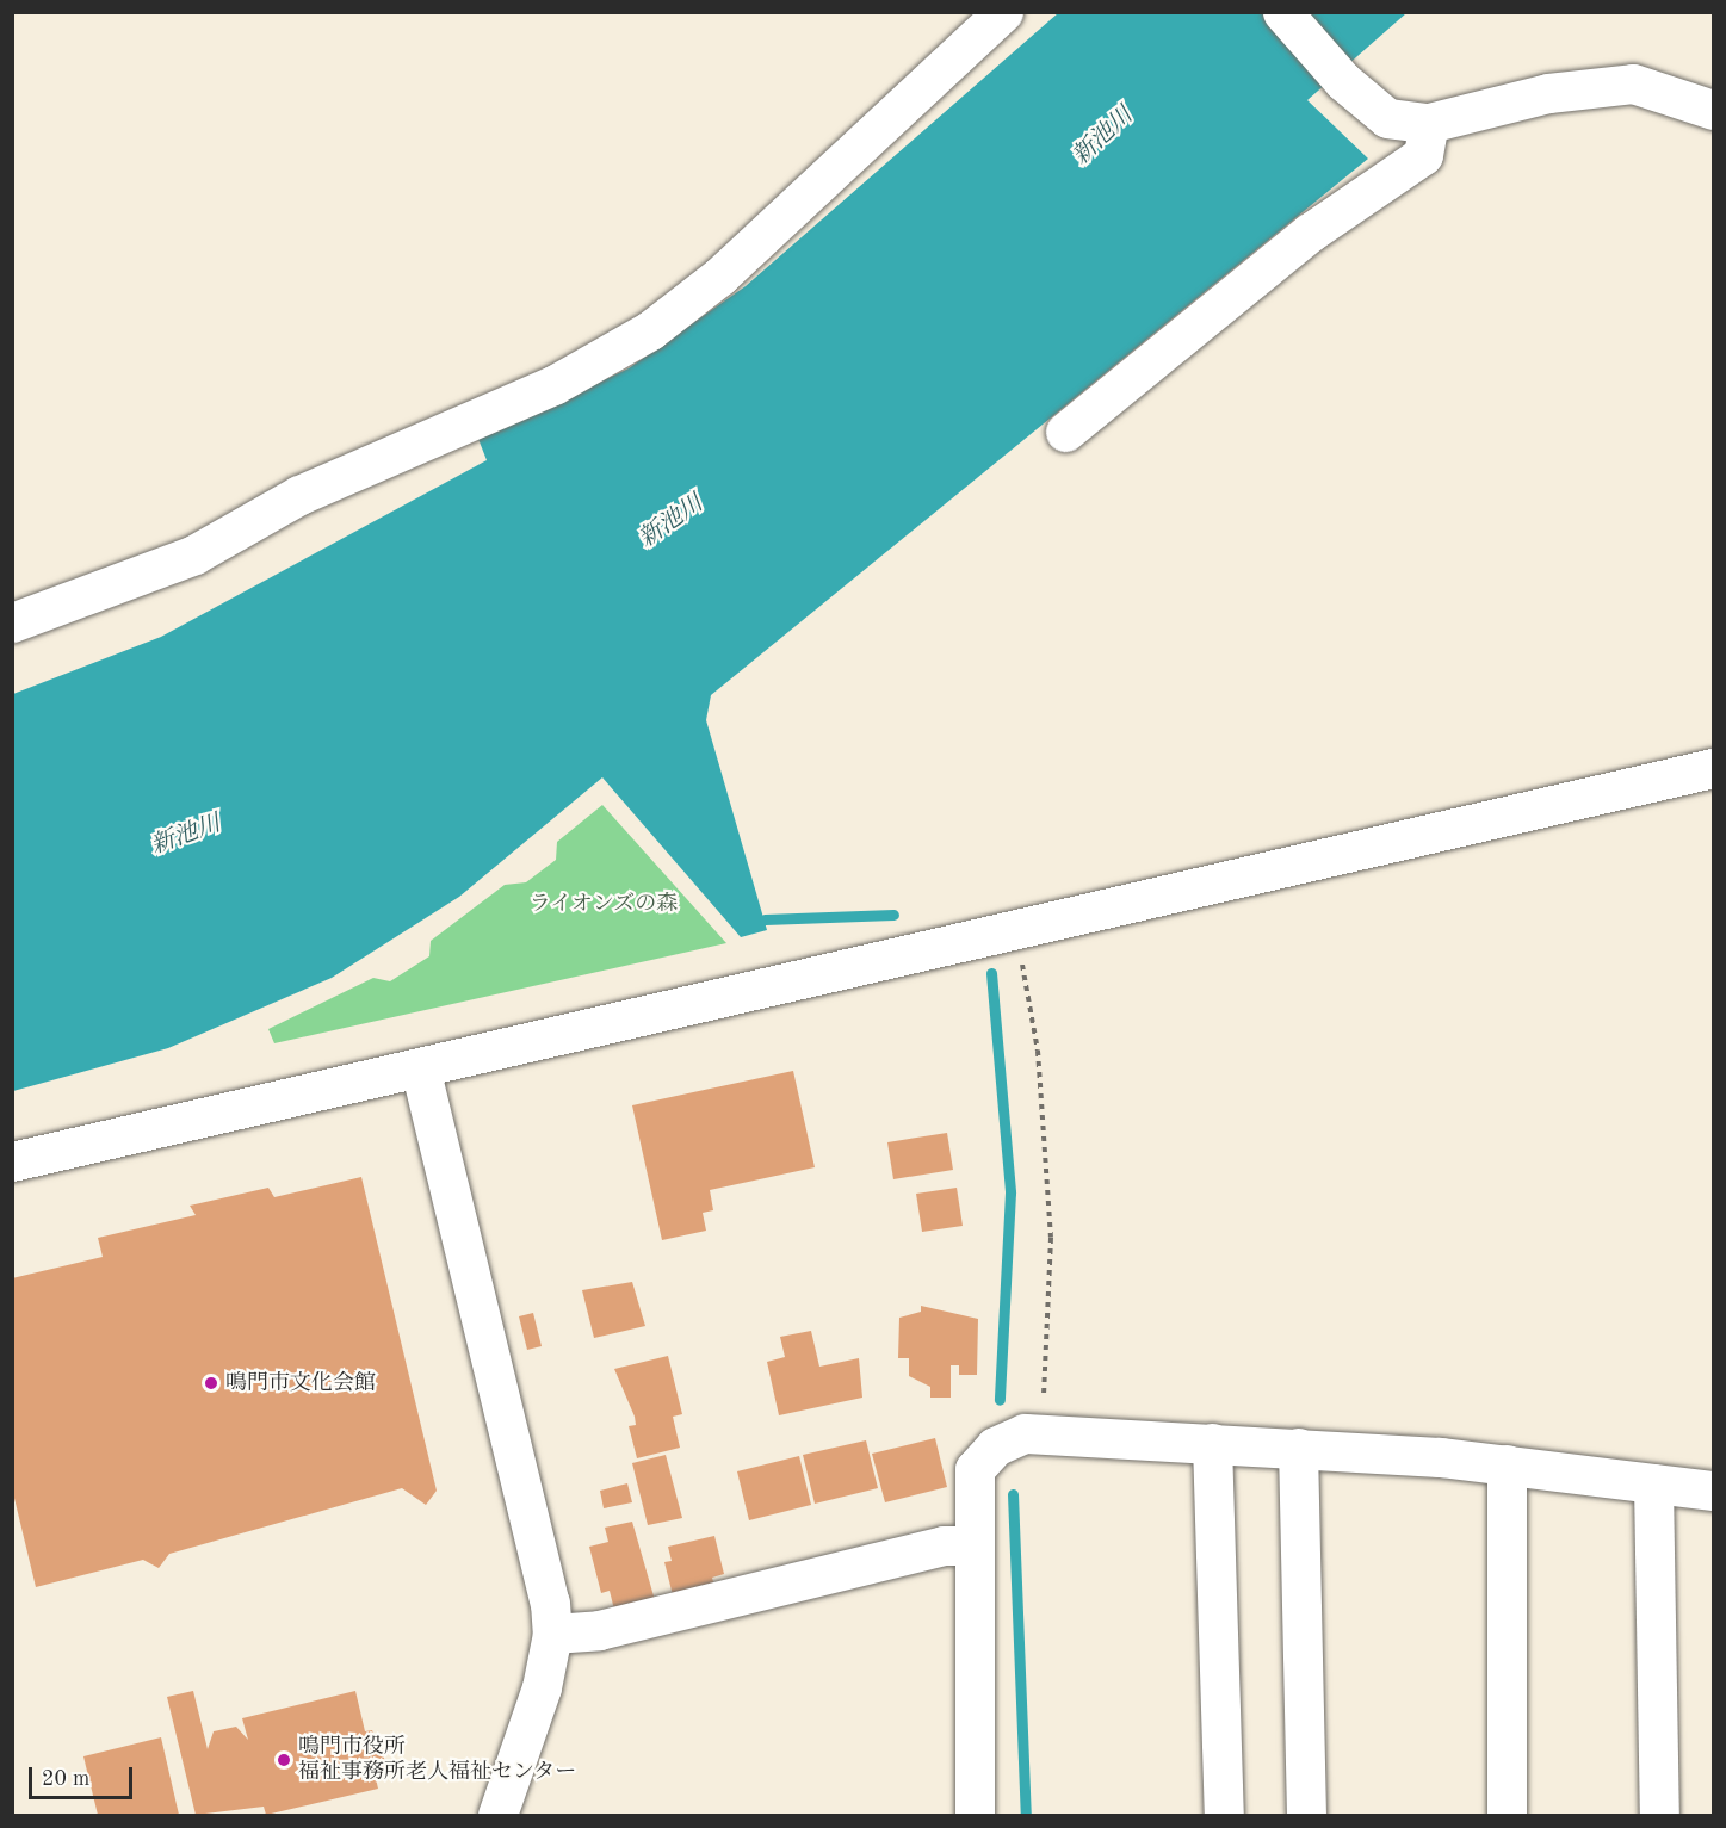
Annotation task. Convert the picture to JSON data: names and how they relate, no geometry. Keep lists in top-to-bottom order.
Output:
{
  "water": ["新池川"],
  "parks": ["ライオンズの森"],
  "places": ["鳴門市文化会館", "鳴門市役所 福祉事務所老人福祉センター"],
  "scale_bar": "20 m"
}
